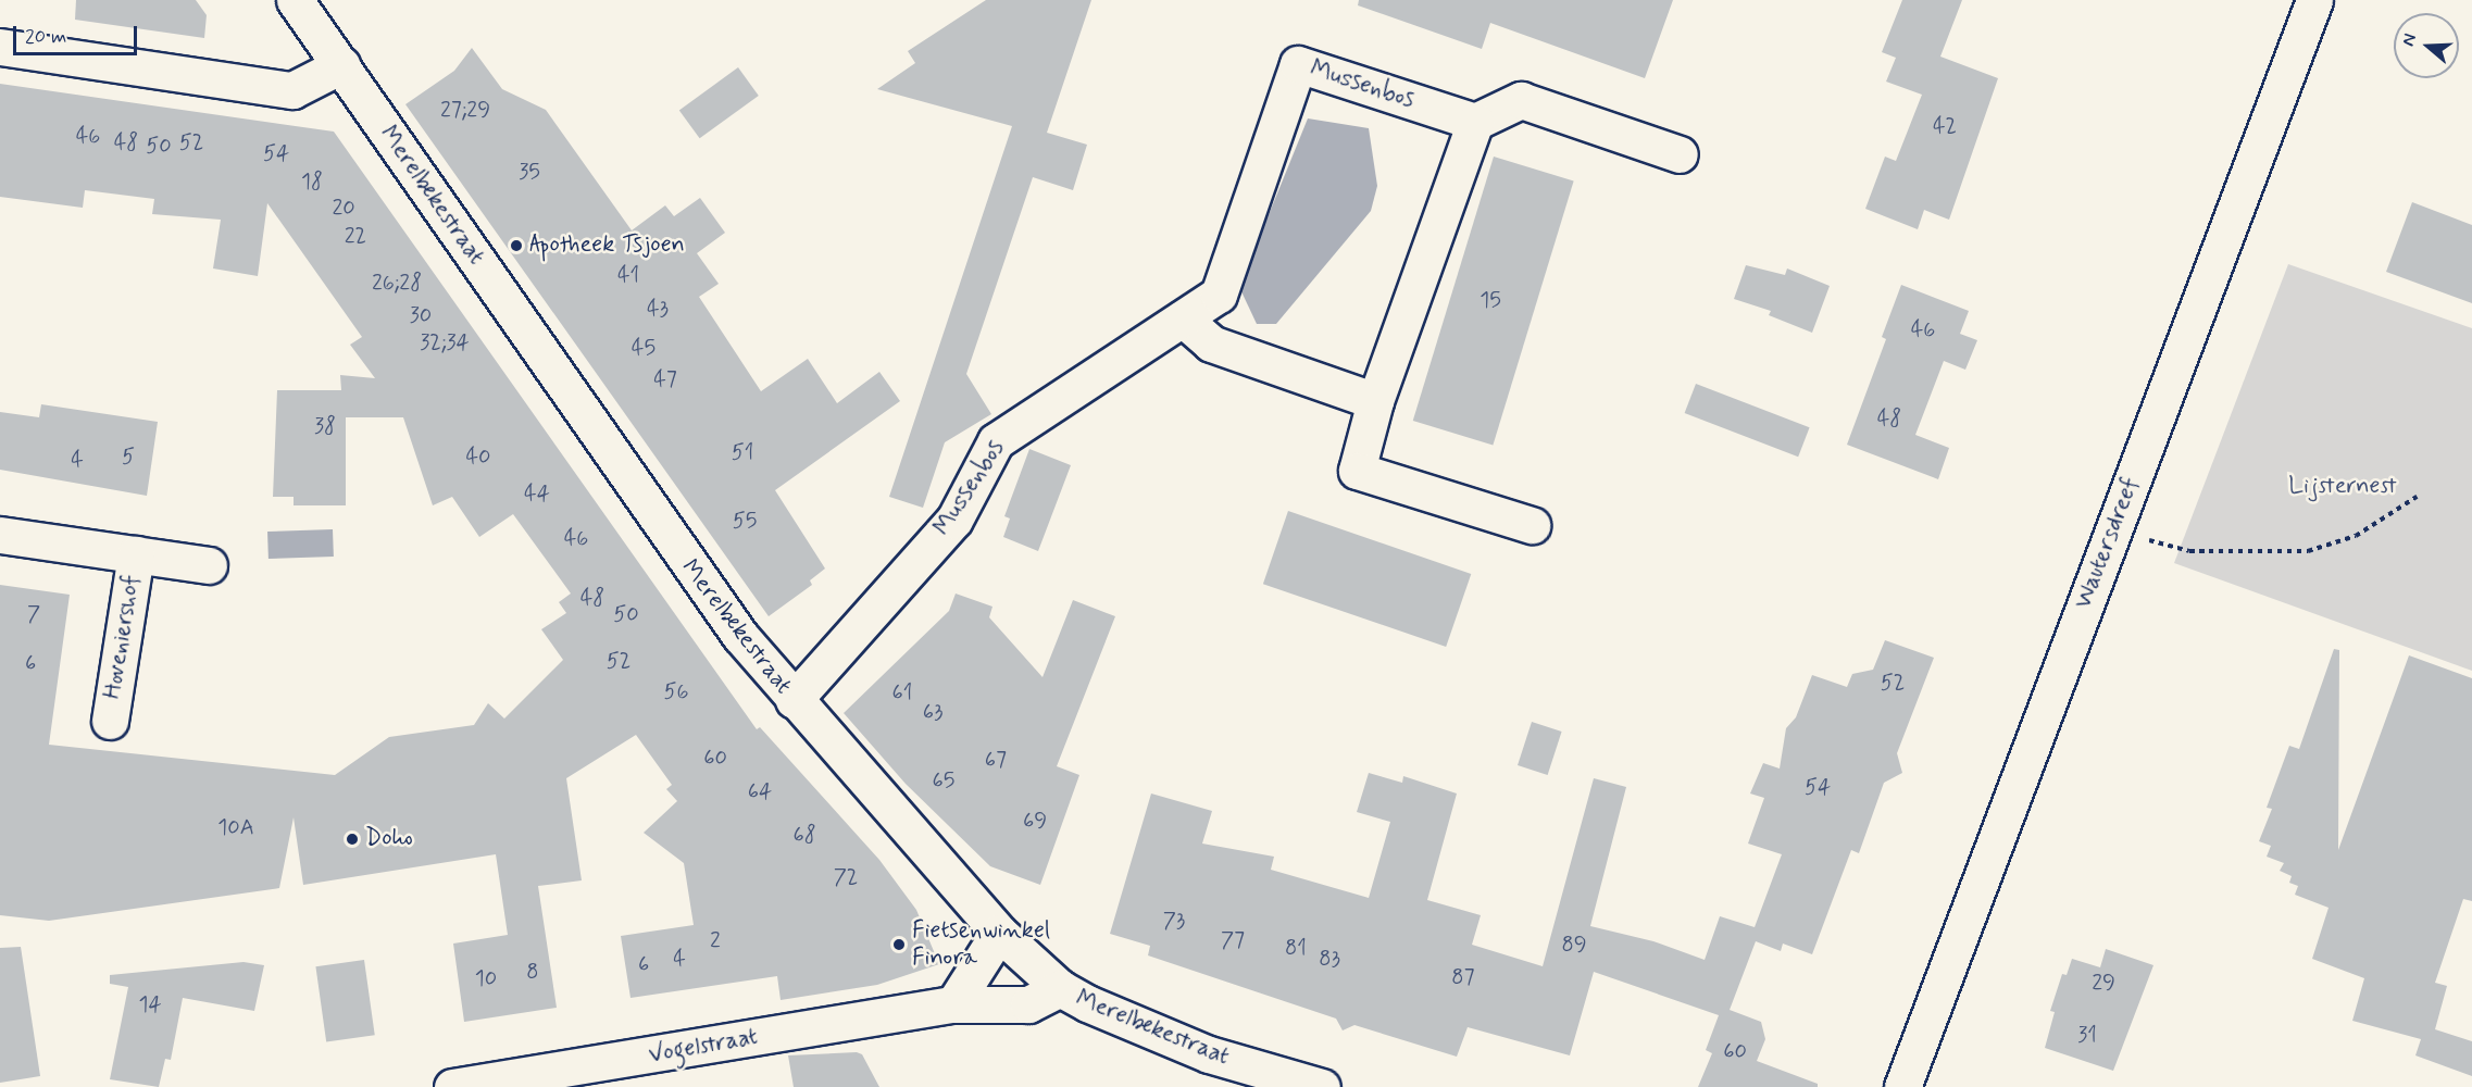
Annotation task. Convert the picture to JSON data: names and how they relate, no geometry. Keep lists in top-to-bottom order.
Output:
{
  "streets": {
    "street": [
      "Mussenbos",
      "Merelbekestraat",
      "Wautersdreef",
      "Hoveniershof",
      "Vogelstraat"
    ]
  },
  "crossings": [
    ["Mussenbos", "Merelbekestraat"],
    ["Merelbekestraat", "Vogelstraat"]
  ],
  "parks": ["Lijsternest"],
  "places": ["Apotheek Tsjoen", "Doho", "Fietsenwinkel Finora"],
  "house_numbers": [
    "27;29",
    "42",
    "46",
    "48",
    "52",
    "50",
    "54",
    "35",
    "18",
    "20",
    "22",
    "41",
    "26;28",
    "15",
    "43",
    "30",
    "46",
    "32;34",
    "45",
    "47",
    "48",
    "38",
    "51",
    "5",
    "40",
    "4",
    "44",
    "55",
    "46",
    "48",
    "7",
    "50",
    "52",
    "6",
    "52",
    "56",
    "61",
    "63",
    "60",
    "67",
    "65",
    "54",
    "64",
    "69",
    "10A",
    "68",
    "72",
    "73",
    "2",
    "77",
    "89",
    "81",
    "4",
    "83",
    "6",
    "8",
    "87",
    "10",
    "29",
    "14",
    "31",
    "60"
  ],
  "scale_bar": "20 m",
  "north": "left"
}
